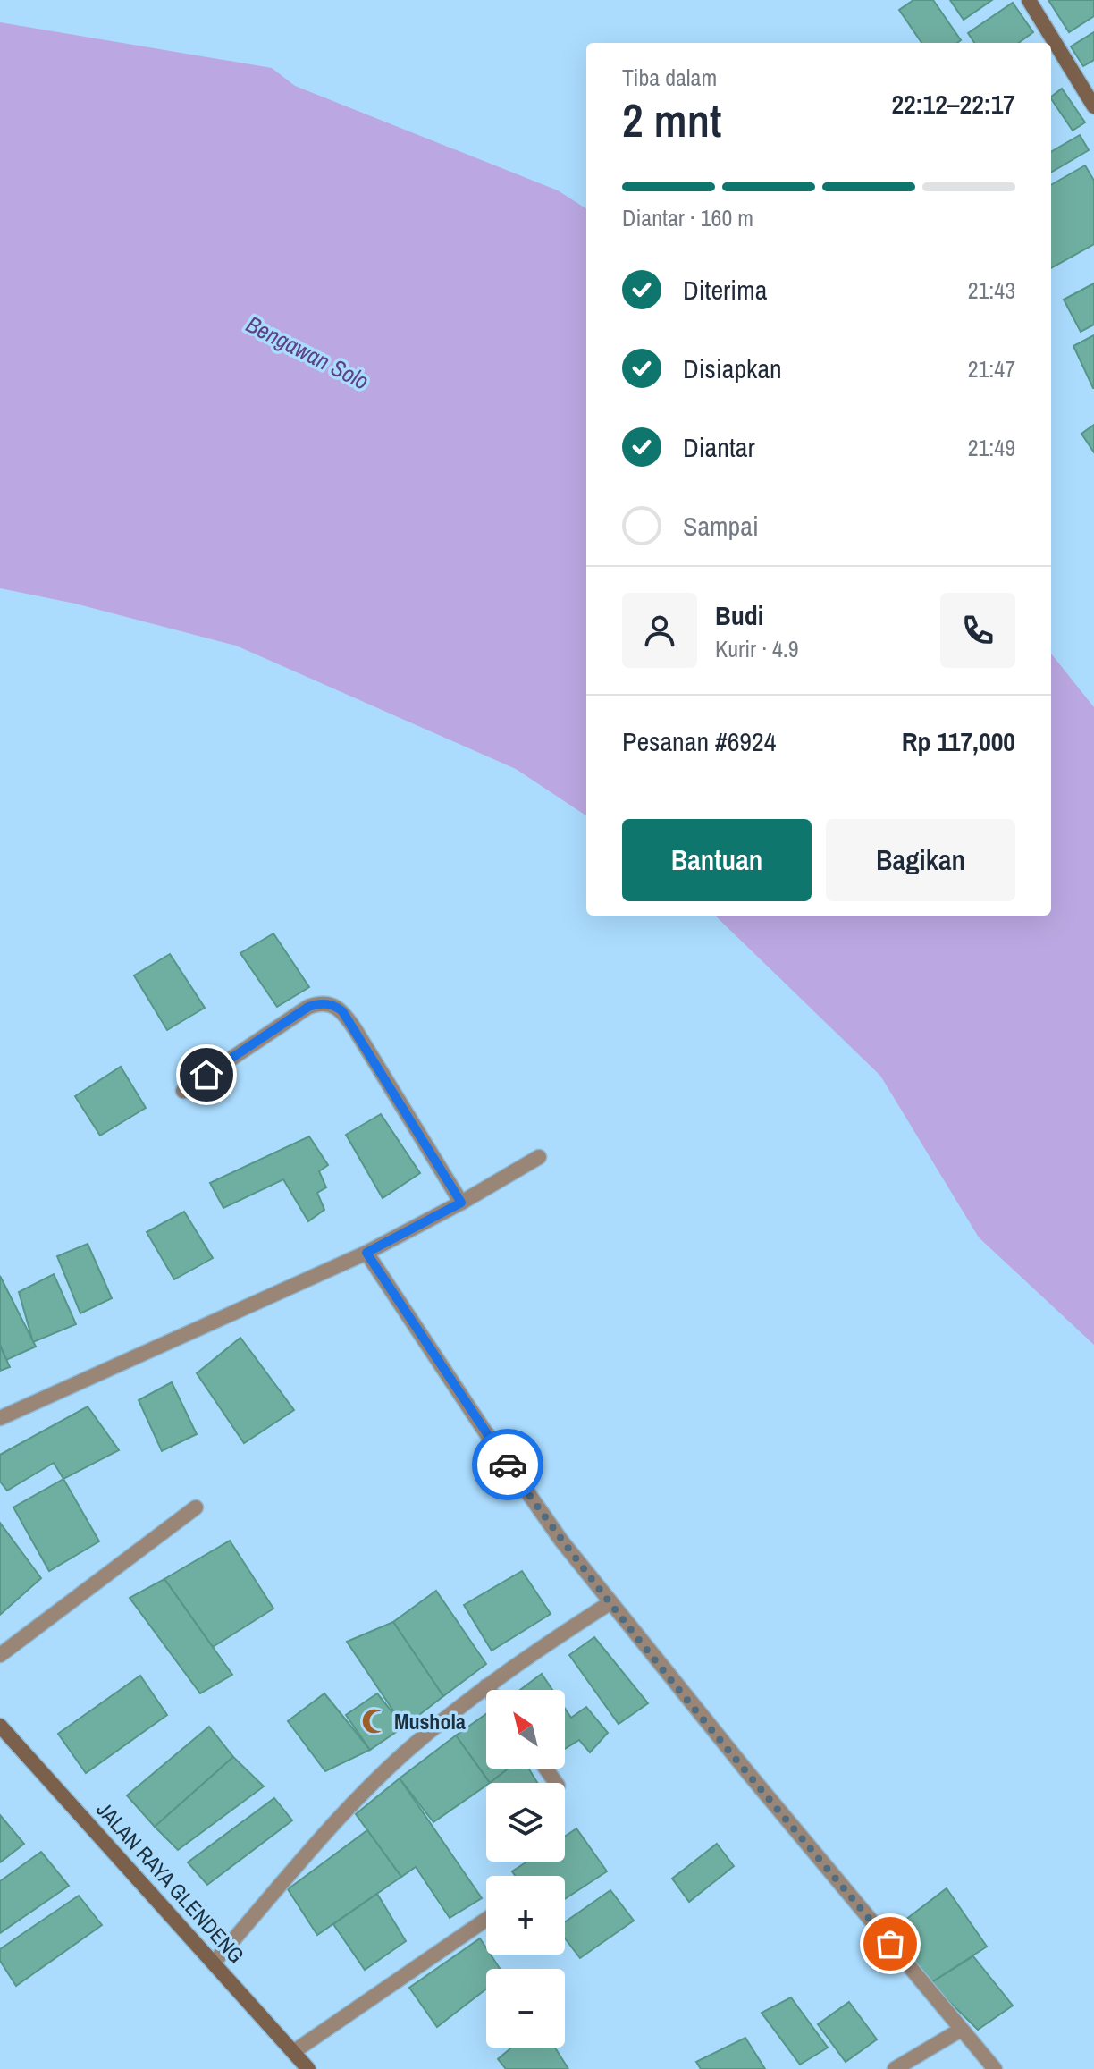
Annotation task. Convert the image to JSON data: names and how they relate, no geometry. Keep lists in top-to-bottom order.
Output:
{
  "streets": {
    "main road": ["JALAN RAYA GLENDENG"]
  },
  "water": ["Bengawan Solo"],
  "places": {
    "mosque": ["Mushola"]
  },
  "north": "top left",
  "page": {
    "heading": ["2 mnt", "Tiba dalam", "22:12–22:17"],
    "panel": [
      "Budi",
      "Kurir · 4.9",
      "Pesanan #6924",
      "Rp 117,000"
    ],
    "bar": "Diantar · 160 m",
    "list": [
      ["Diterima", "21:43"],
      ["Disiapkan", "21:47"],
      ["Diantar", "21:49"],
      "Sampai"
    ],
    "buttons": ["Bantuan", "Bagikan"],
    "map_buttons": ["+", "−"]
  }
}
